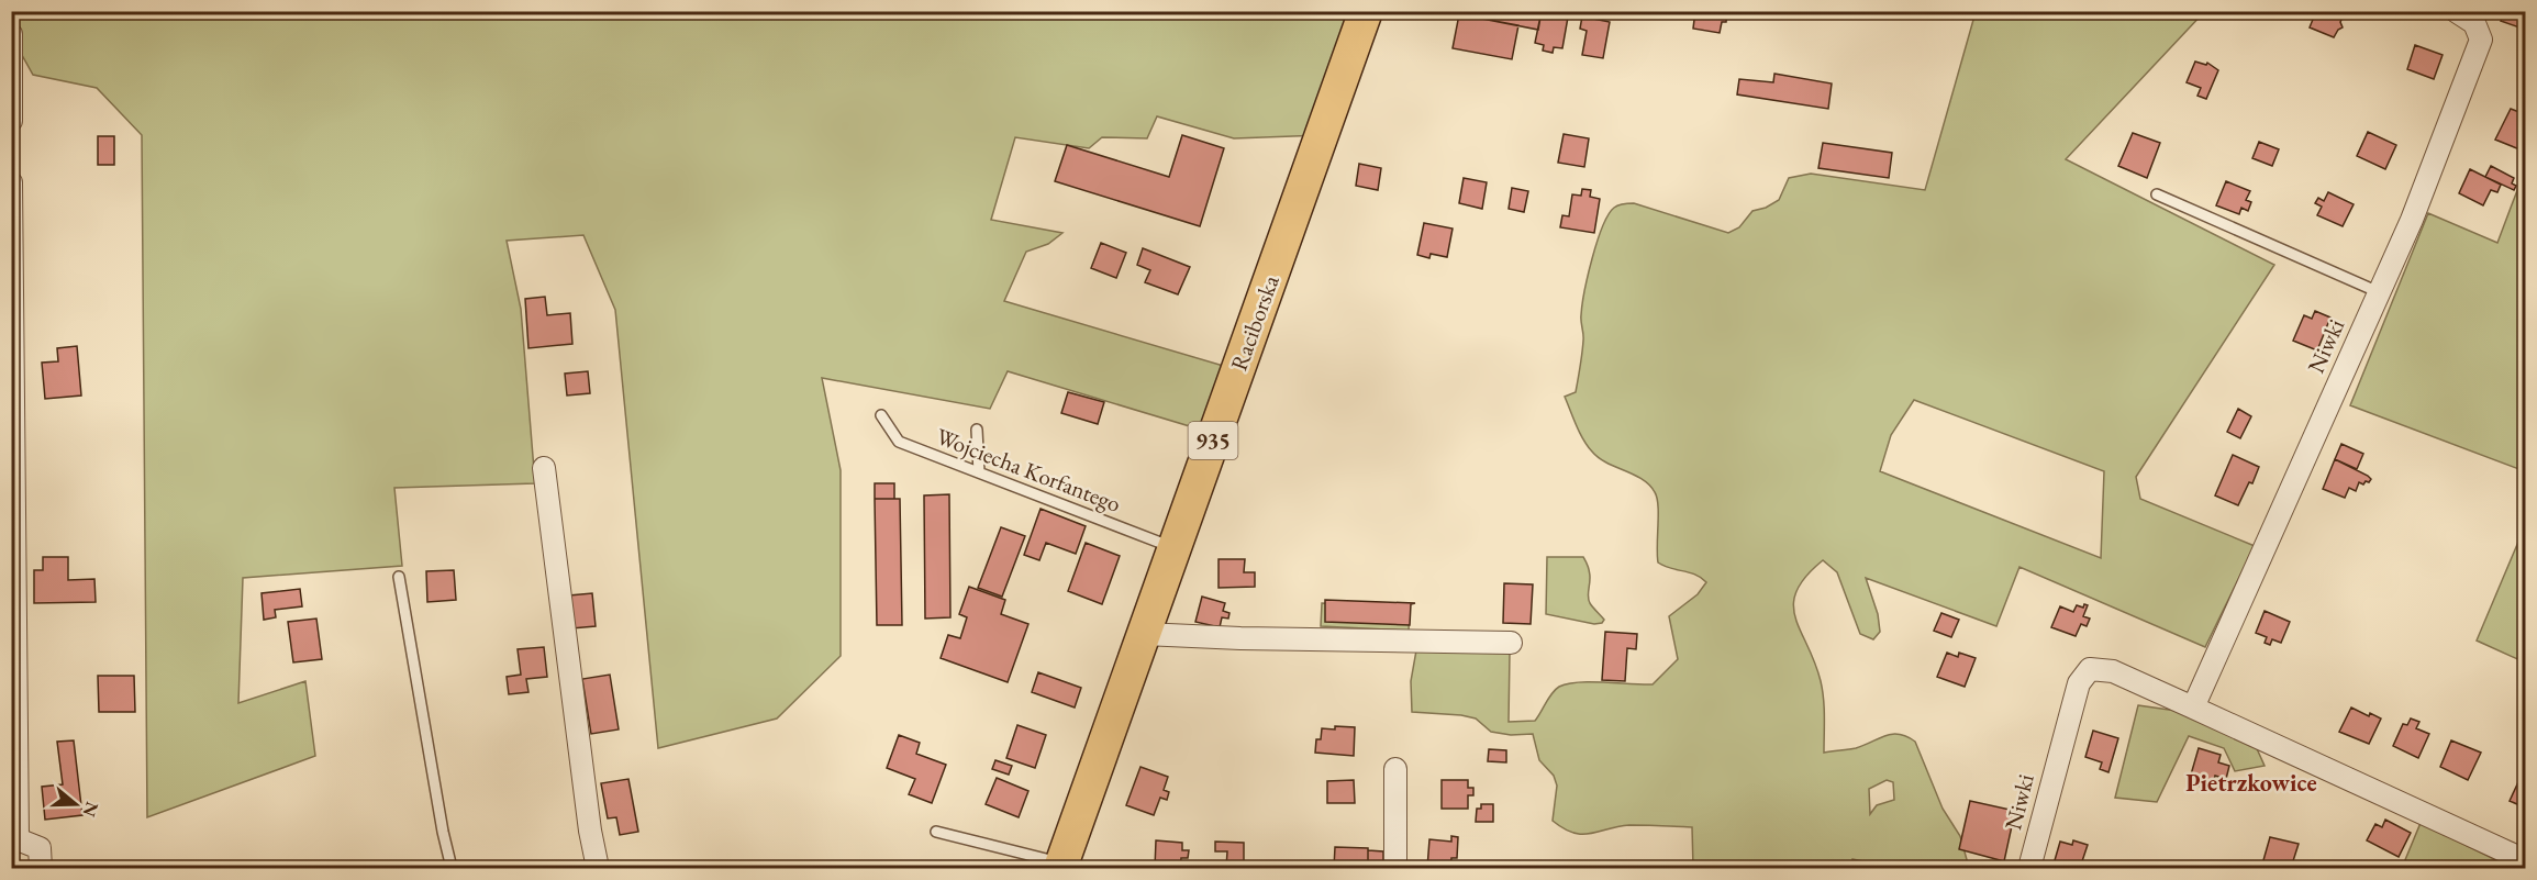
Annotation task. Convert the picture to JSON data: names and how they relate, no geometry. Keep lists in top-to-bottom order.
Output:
{
  "streets": {
    "main road": ["Raciborska", "935"],
    "street": ["Niwki"],
    "lane": ["Wojciecha Korfantego"]
  },
  "crossings": [
    ["Raciborska", "Wojciecha Korfantego"]
  ],
  "districts": ["Pietrzkowice"],
  "north": "right"
}
